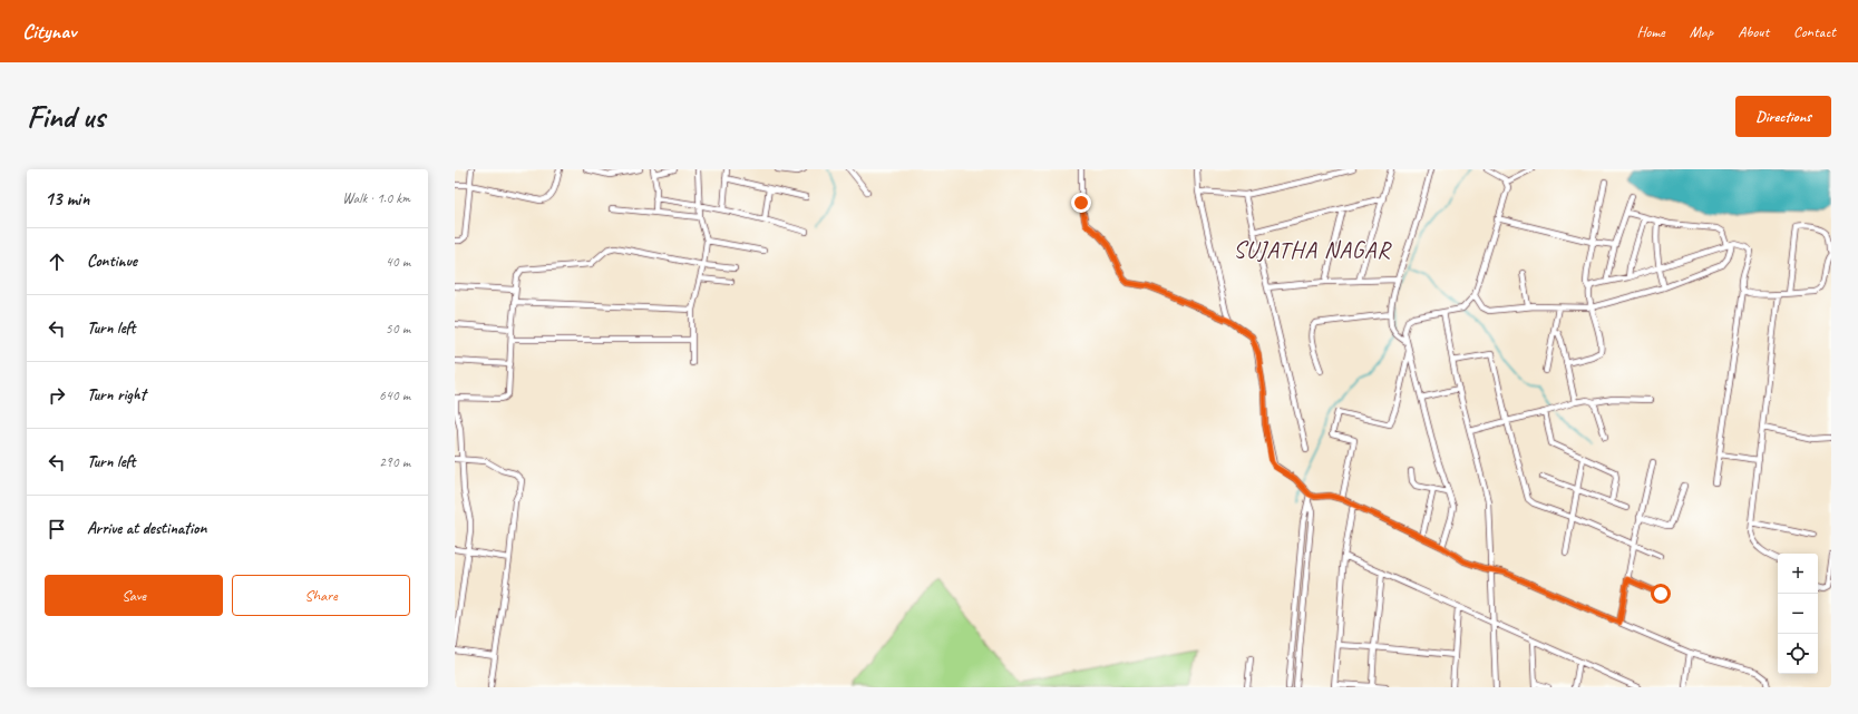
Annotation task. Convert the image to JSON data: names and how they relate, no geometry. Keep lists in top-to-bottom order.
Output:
{
  "districts": ["SUJATHA NAGAR"],
  "page": {
    "header": "Citynav",
    "nav": [
      "Home",
      "Map",
      "About",
      "Contact"
    ],
    "buttons": [
      "Directions",
      ["Save", "Share"]
    ],
    "title": "Find us",
    "heading": ["13 min", "Walk · 1.0 km"],
    "list": [
      ["Continue", "40 m"],
      ["Turn left", "50 m"],
      ["Turn right", "640 m"],
      ["Turn left", "290 m"],
      "Arrive at destination"
    ],
    "map_buttons": ["+", "−"]
  }
}
